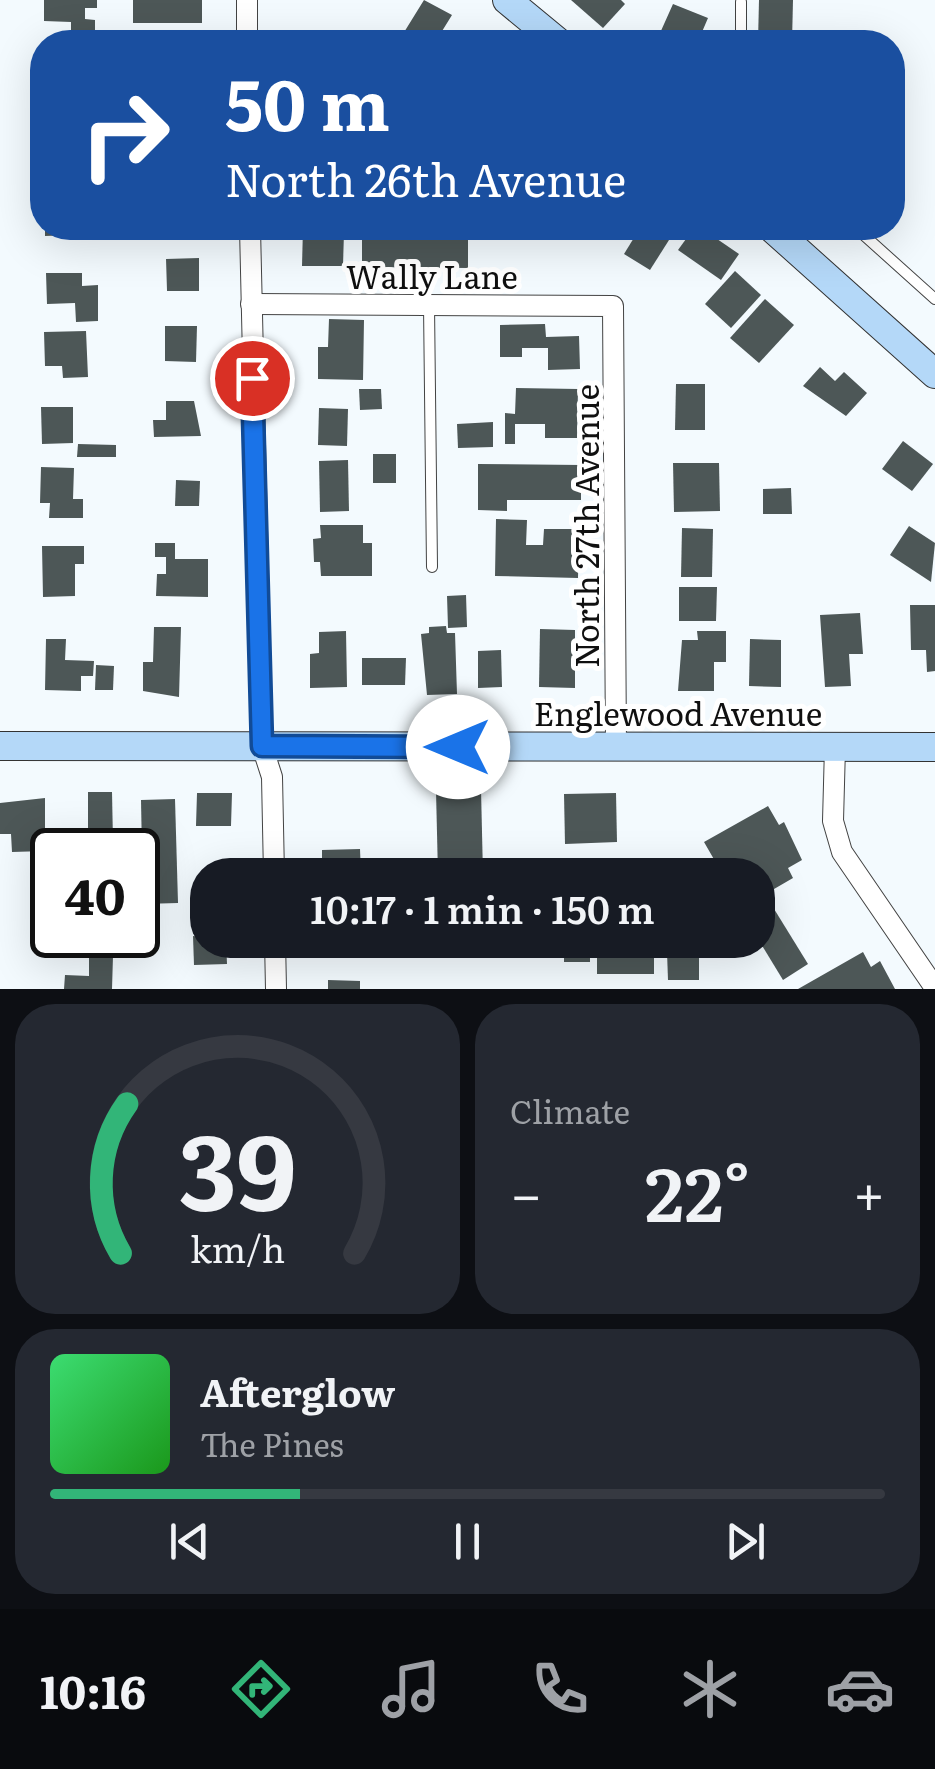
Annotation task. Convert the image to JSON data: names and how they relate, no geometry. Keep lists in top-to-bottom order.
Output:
{
  "streets": {
    "street": ["Wally Lane", "North 27th Avenue", "Englewood Avenue"]
  },
  "crossings": [
    ["Wally Lane", "North 27th Avenue"],
    ["North 27th Avenue", "Englewood Avenue"]
  ],
  "page": {
    "turn": ["50 m", "North 26th Avenue"],
    "limit": "40",
    "trip": "10:17 · 1 min · 150 m",
    "tile": "Climate",
    "heat": ["−", "22°", "+"],
    "song": ["Afterglow", "The Pines"],
    "tabs": "10:16",
    "gauge": ["39", "km/h"]
  }
}
